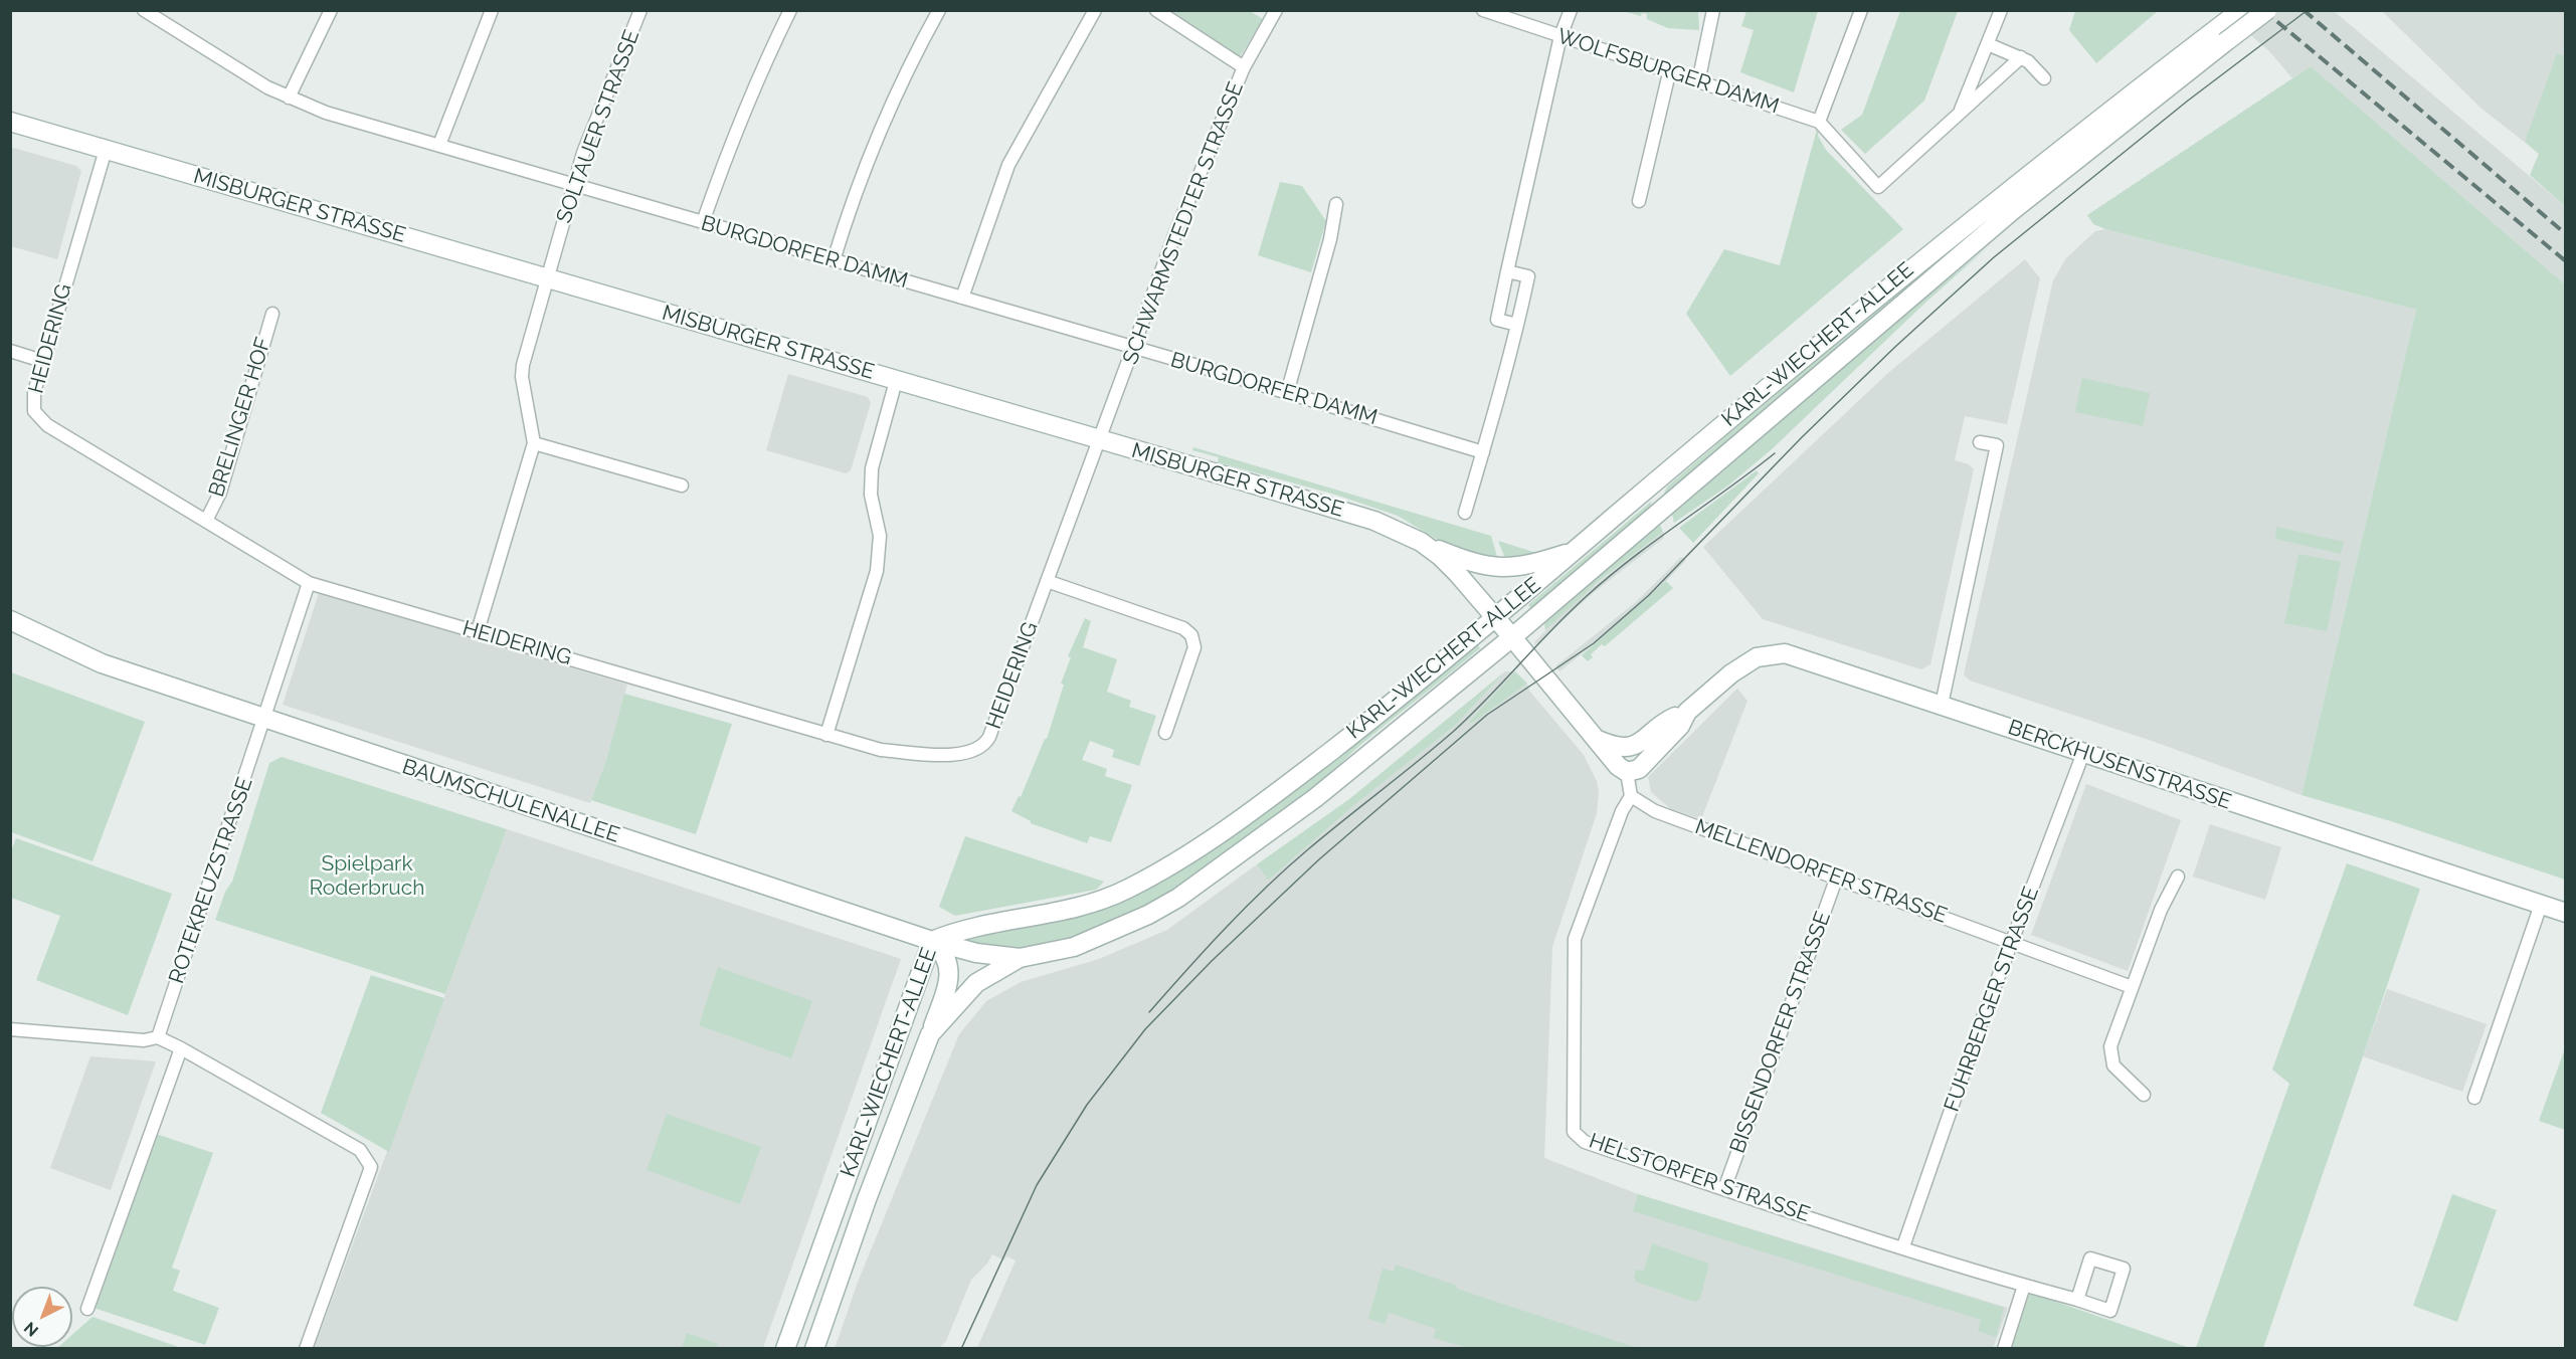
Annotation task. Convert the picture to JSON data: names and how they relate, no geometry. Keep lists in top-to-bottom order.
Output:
{
  "streets": {
    "main road": [
      "MISBURGER STRASSE",
      "KARL-WIECHERT-ALLEE",
      "BERCKHUSENSTRASSE",
      "BAUMSCHULENALLEE"
    ],
    "street": [
      "WOLFSBURGER DAMM",
      "SOLTAUER STRASSE",
      "SCHWARMSTEDTER STRASSE",
      "BURGDORFER DAMM",
      "HEIDERING",
      "BRELINGER HOF",
      "MELLENDORFER STRASSE",
      "ROTEKREUZSTRASSE",
      "FUHRBERGER STRASSE",
      "BISSENDORFER STRASSE",
      "HELSTORFER STRASSE"
    ]
  },
  "crossings": [
    ["SOLTAUER STRASSE", "MISBURGER STRASSE"],
    ["SOLTAUER STRASSE", "BURGDORFER DAMM"],
    ["MISBURGER STRASSE", "SCHWARMSTEDTER STRASSE"],
    ["MISBURGER STRASSE", "HEIDERING"],
    ["MISBURGER STRASSE", "KARL-WIECHERT-ALLEE"],
    ["SCHWARMSTEDTER STRASSE", "BURGDORFER DAMM"],
    ["SCHWARMSTEDTER STRASSE", "HEIDERING"],
    ["HEIDERING", "BRELINGER HOF"],
    ["HEIDERING", "ROTEKREUZSTRASSE"],
    ["KARL-WIECHERT-ALLEE", "BAUMSCHULENALLEE"],
    ["BERCKHUSENSTRASSE", "FUHRBERGER STRASSE"],
    ["BAUMSCHULENALLEE", "ROTEKREUZSTRASSE"],
    ["MELLENDORFER STRASSE", "FUHRBERGER STRASSE"],
    ["MELLENDORFER STRASSE", "BISSENDORFER STRASSE"],
    ["MELLENDORFER STRASSE", "HELSTORFER STRASSE"],
    ["FUHRBERGER STRASSE", "HELSTORFER STRASSE"],
    ["BISSENDORFER STRASSE", "HELSTORFER STRASSE"]
  ],
  "parks": ["Spielpark Roderbruch"],
  "north": "bottom left"
}
